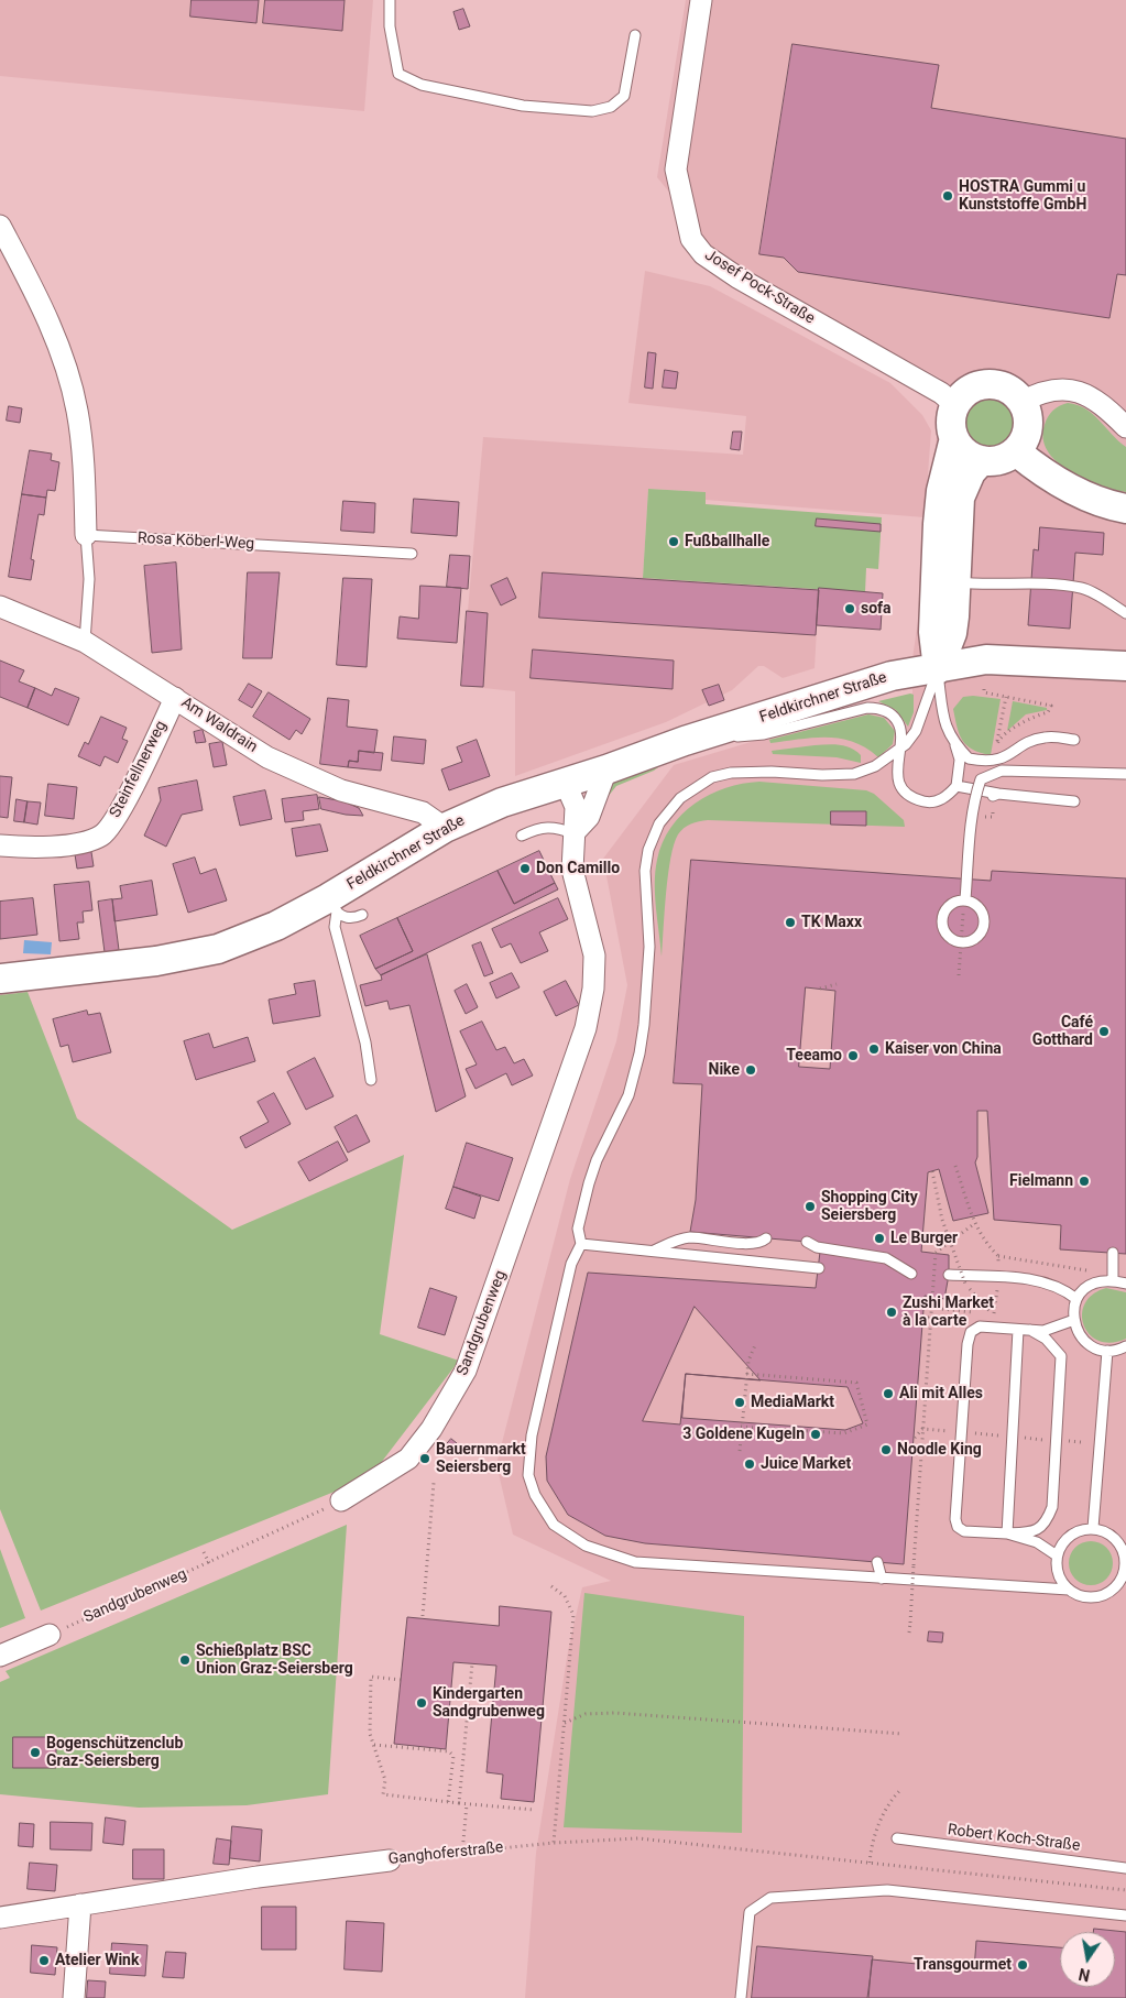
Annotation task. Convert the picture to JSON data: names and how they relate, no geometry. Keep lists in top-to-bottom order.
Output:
{
  "streets": {
    "main road": ["Feldkirchner Straße"],
    "street": [
      "Josef Pock-Straße",
      "Am Waldrain",
      "Steinfellnerweg",
      "Sandgrubenweg",
      "Ganghoferstraße"
    ],
    "lane": ["Rosa Köberl-Weg", "Robert Koch-Straße"]
  },
  "crossings": [
    ["Feldkirchner Straße", "Am Waldrain"],
    ["Feldkirchner Straße", "Sandgrubenweg"],
    ["Am Waldrain", "Steinfellnerweg"]
  ],
  "places": [
    "HOSTRA Gummi u Kunststoffe GmbH",
    "Fußballhalle",
    "sofa",
    "Don Camillo",
    "TK Maxx",
    "Café Gotthard",
    "Kaiser von China",
    "Teeamo",
    "Nike",
    "Fielmann",
    "Shopping City Seiersberg",
    "Le Burger",
    "Zushi Market à la carte",
    "Ali mit Alles",
    "MediaMarkt",
    "3 Goldene Kugeln",
    "Noodle King",
    "Bauernmarkt Seiersberg",
    "Juice Market",
    "Schießplatz BSC Union Graz-Seiersberg",
    "Kindergarten Sandgrubenweg",
    "Bogenschützenclub Graz-Seiersberg",
    "Atelier Wink",
    "Transgourmet"
  ],
  "north": "bottom"
}
